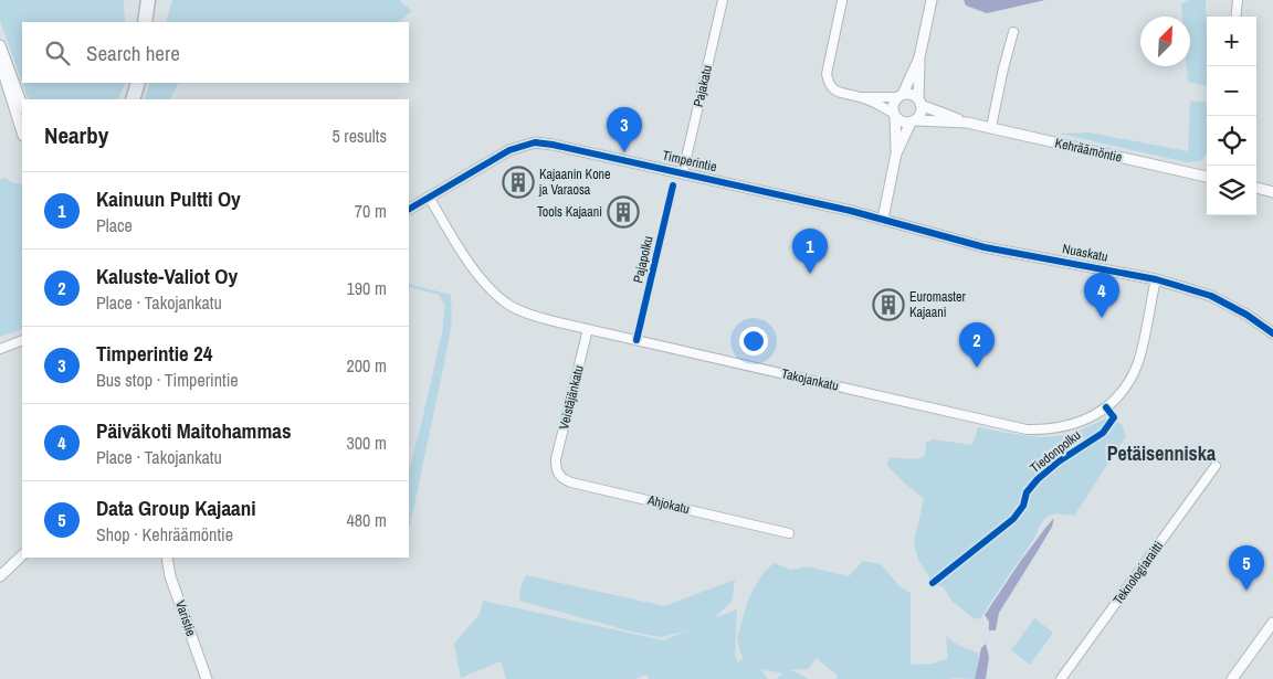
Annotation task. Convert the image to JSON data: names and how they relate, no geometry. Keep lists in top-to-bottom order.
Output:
{
  "streets": {
    "street": [
      "Pajakatu",
      "Kehräämöntie",
      "Timperintie",
      "Nuaskatu",
      "Takojankatu",
      "Veistäjänkatu",
      "Ahjokatu",
      "Teknologiaraitti",
      "Varistie"
    ],
    "cycle path": ["Pajapolku", "Tiedonpolku"]
  },
  "crossings": [
    ["Pajakatu", "Timperintie"],
    ["Timperintie", "Nuaskatu"],
    ["Timperintie", "Takojankatu"],
    ["Nuaskatu", "Takojankatu"],
    ["Takojankatu", "Veistäjänkatu"],
    ["Veistäjänkatu", "Ahjokatu"]
  ],
  "districts": ["Petäisenniska"],
  "places": {
    "building": ["Kajaanin Kone ja Varaosa", "Tools Kajaani", "Euromaster Kajaani"]
  },
  "north": "top right",
  "page": {
    "map_buttons": ["+", "−"],
    "search": "Search here",
    "heading": ["Nearby", "5 results"],
    "pins": [
      "3",
      "1",
      "4",
      "2",
      "5"
    ],
    "list": [
      {
        "mark": "1",
        "name": "Kainuun Pultti Oy",
        "note": "Place",
        "value": "70 m"
      },
      {
        "mark": "2",
        "name": "Kaluste-Valiot Oy",
        "note": "Place · Takojankatu",
        "value": "190 m"
      },
      {
        "mark": "3",
        "name": "Timperintie 24",
        "note": "Bus stop · Timperintie",
        "value": "200 m"
      },
      {
        "mark": "4",
        "name": "Päiväkoti Maitohammas",
        "note": "Place · Takojankatu",
        "value": "300 m"
      },
      {
        "mark": "5",
        "name": "Data Group Kajaani",
        "note": "Shop · Kehräämöntie",
        "value": "480 m"
      }
    ]
  }
}
